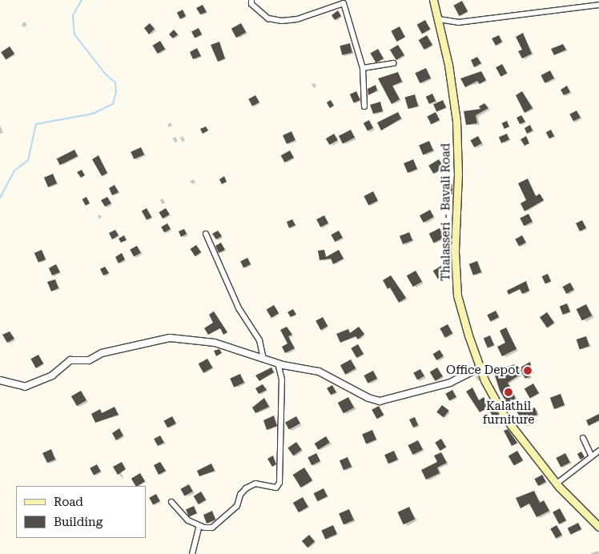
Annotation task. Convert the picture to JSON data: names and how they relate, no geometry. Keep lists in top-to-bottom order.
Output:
{
  "streets": {
    "main road": ["Thalasseri - Bavali Road"]
  },
  "places": ["Office Depot", "Kalathil furniture"],
  "legend": ["Road", "Building"]
}
